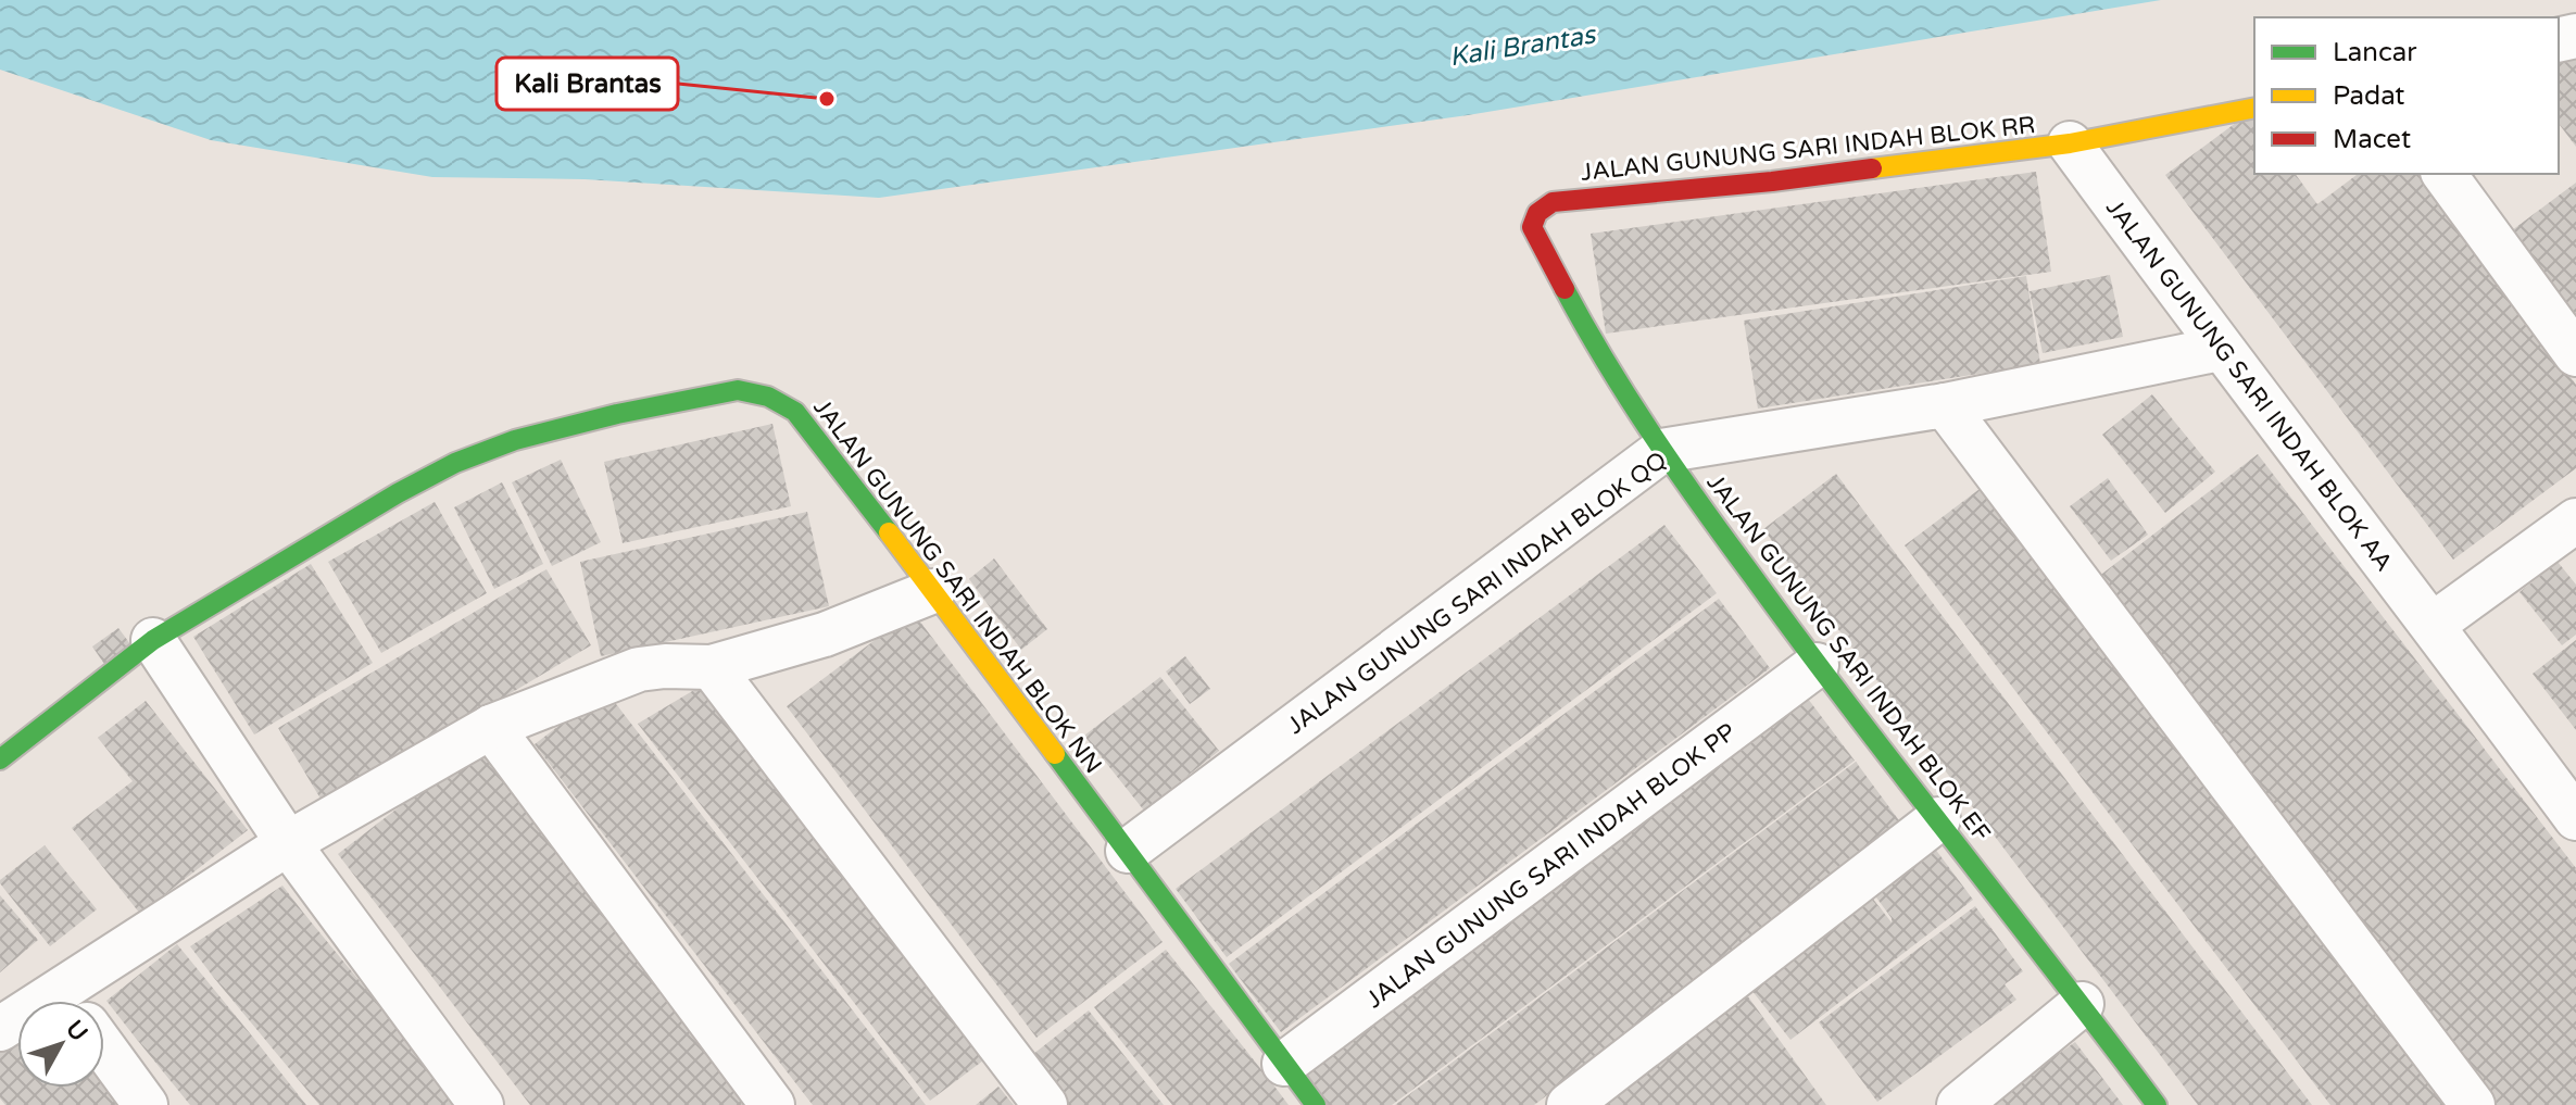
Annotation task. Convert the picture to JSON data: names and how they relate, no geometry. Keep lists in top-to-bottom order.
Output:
{
  "streets": {
    "street": [
      "JALAN GUNUNG SARI INDAH BLOK RR",
      "JALAN GUNUNG SARI INDAH BLOK AA",
      "JALAN GUNUNG SARI INDAH BLOK NN",
      "JALAN GUNUNG SARI INDAH BLOK QQ",
      "JALAN GUNUNG SARI INDAH BLOK EF",
      "JALAN GUNUNG SARI INDAH BLOK PP"
    ]
  },
  "crossings": [
    ["JALAN GUNUNG SARI INDAH BLOK RR", "JALAN GUNUNG SARI INDAH BLOK AA"],
    ["JALAN GUNUNG SARI INDAH BLOK RR", "JALAN GUNUNG SARI INDAH BLOK EF"],
    ["JALAN GUNUNG SARI INDAH BLOK AA", "JALAN GUNUNG SARI INDAH BLOK QQ"],
    ["JALAN GUNUNG SARI INDAH BLOK NN", "JALAN GUNUNG SARI INDAH BLOK QQ"],
    ["JALAN GUNUNG SARI INDAH BLOK NN", "JALAN GUNUNG SARI INDAH BLOK PP"],
    ["JALAN GUNUNG SARI INDAH BLOK QQ", "JALAN GUNUNG SARI INDAH BLOK EF"],
    ["JALAN GUNUNG SARI INDAH BLOK EF", "JALAN GUNUNG SARI INDAH BLOK PP"]
  ],
  "water": ["Kali Brantas"],
  "places": ["Kali Brantas"],
  "legend": ["Lancar", "Padat", "Macet"],
  "north": "top right"
}
